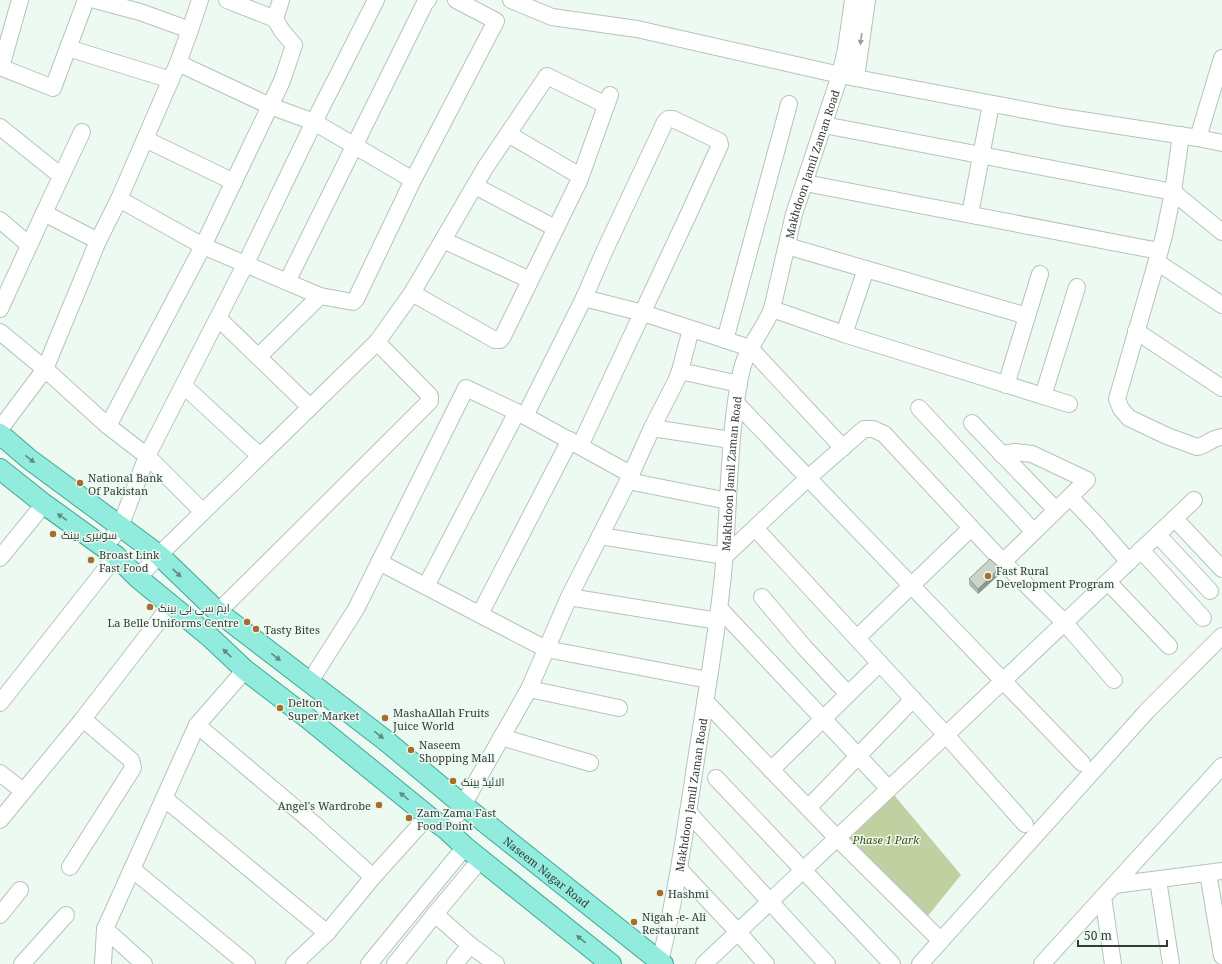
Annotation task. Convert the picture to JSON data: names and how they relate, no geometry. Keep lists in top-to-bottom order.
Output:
{
  "streets": {
    "main road": ["Naseem Nagar Road"],
    "street": ["Makhdoon Jamil Zaman Road"]
  },
  "crossings": [
    ["Makhdoon Jamil Zaman Road", "Naseem Nagar Road"]
  ],
  "parks": ["Phase 1 Park"],
  "places": [
    "National Bank Of Pakistan",
    "سونیری بینک",
    "Broast Link Fast Food",
    "Fast Rural Development Program",
    "ایم سی بی بینک",
    "La Belle Uniforms Centre",
    "Tasty Bites",
    "Delton Super Market",
    "MashaAllah Fruits Juice World",
    "Naseem Shopping Mall",
    "الائیڈ بینک",
    "Angel's Wardrobe",
    "Zam Zama Fast Food Point",
    "Hashmi",
    "Nigah -e- Ali Restaurant"
  ],
  "scale_bar": "50 m"
}
